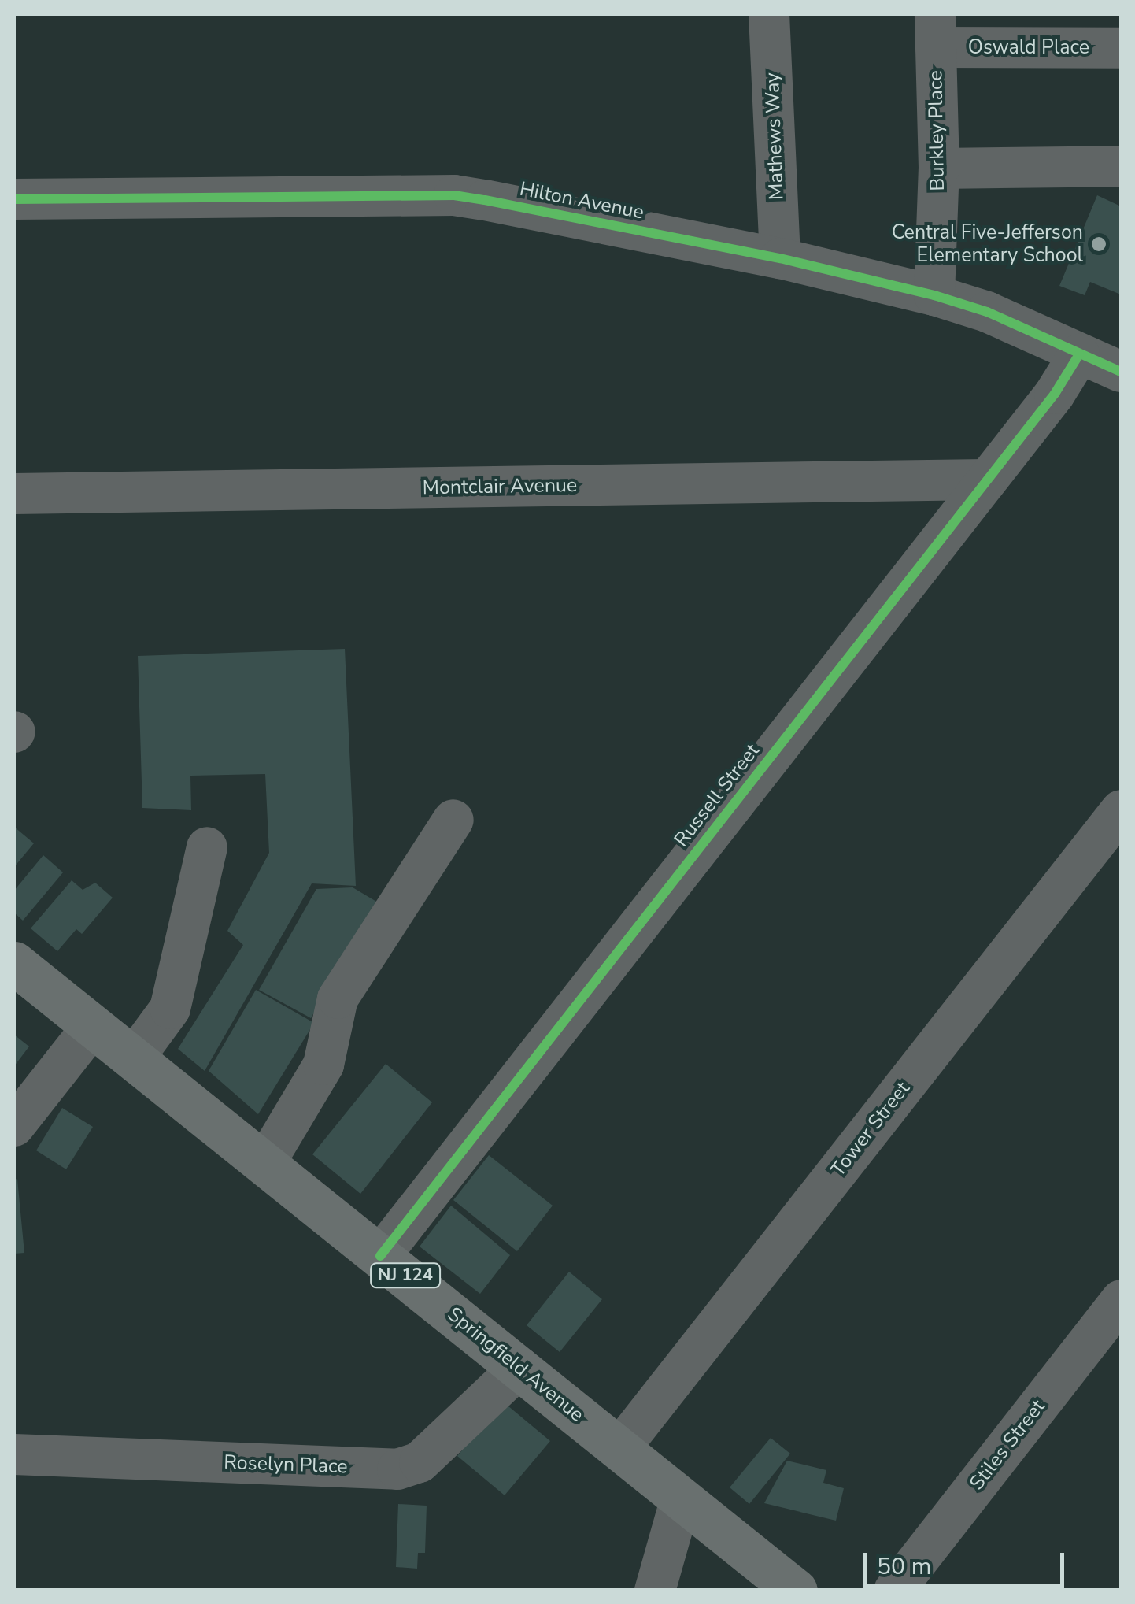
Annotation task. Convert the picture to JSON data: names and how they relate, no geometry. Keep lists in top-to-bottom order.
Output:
{
  "streets": {
    "main road": ["NJ 124", "Springfield Avenue"],
    "street": [
      "Oswald Place",
      "Burkley Place",
      "Mathews Way",
      "Hilton Avenue",
      "Montclair Avenue",
      "Russell Street",
      "Tower Street",
      "Stiles Street",
      "Roselyn Place"
    ]
  },
  "crossings": [
    ["Oswald Place", "Burkley Place"],
    ["Burkley Place", "Hilton Avenue"],
    ["Mathews Way", "Hilton Avenue"],
    ["Hilton Avenue", "Russell Street"],
    ["Montclair Avenue", "Russell Street"],
    ["Russell Street", "Springfield Avenue"],
    ["Tower Street", "Springfield Avenue"],
    ["Springfield Avenue", "Roselyn Place"]
  ],
  "places": ["Central Five-Jefferson Elementary School"],
  "scale_bar": "50 m"
}
